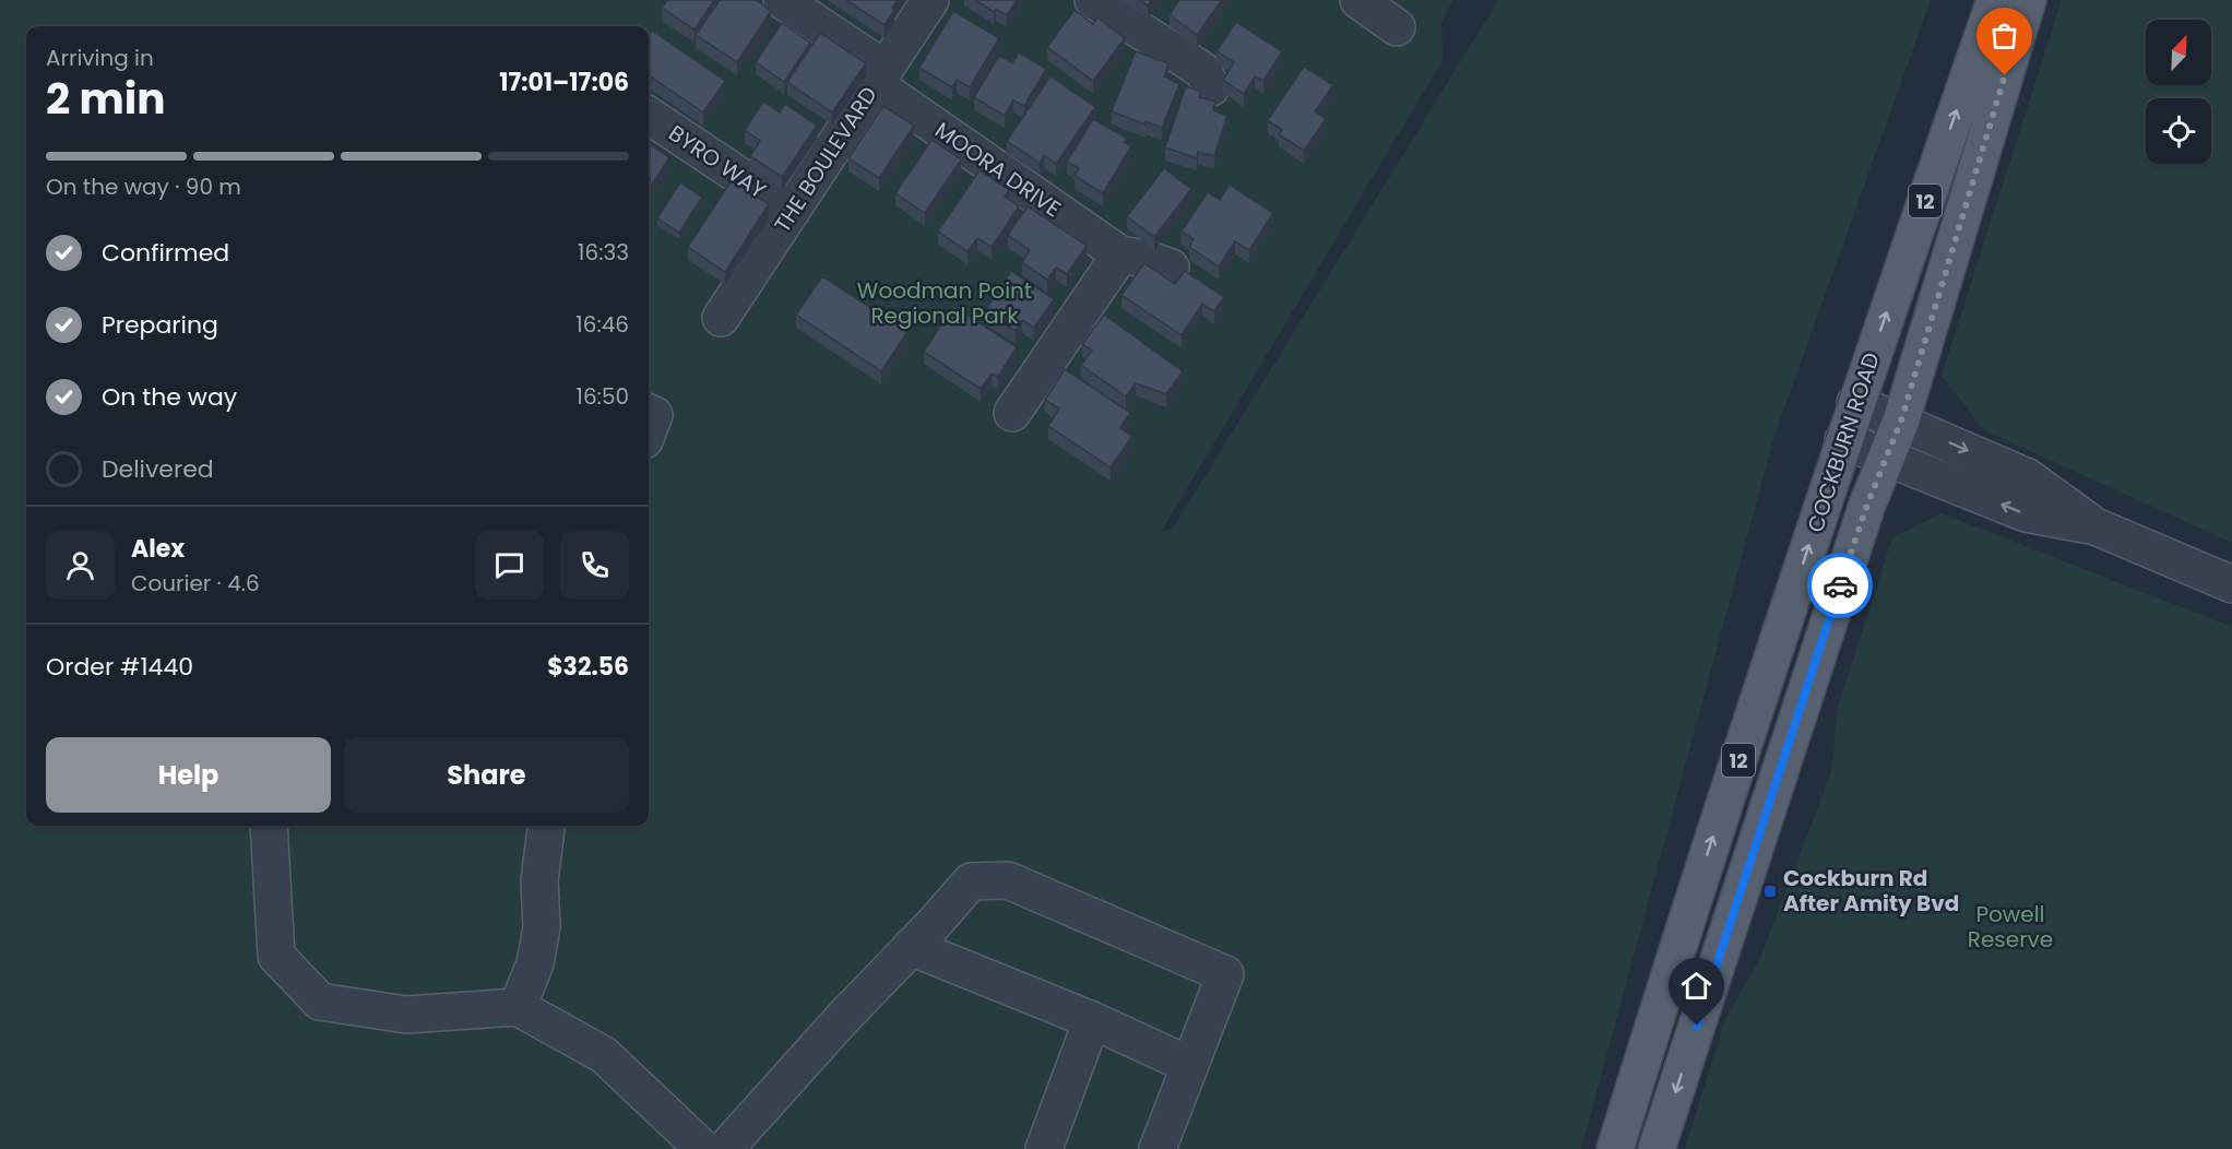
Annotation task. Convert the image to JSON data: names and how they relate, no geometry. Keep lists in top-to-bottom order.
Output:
{
  "streets": {
    "main road": ["12", "COCKBURN ROAD"],
    "street": ["THE BOULEVARD", "BYRO WAY", "MOORA DRIVE"]
  },
  "crossings": [
    ["THE BOULEVARD", "BYRO WAY"],
    ["THE BOULEVARD", "MOORA DRIVE"]
  ],
  "parks": ["Woodman Point Regional Park", "Powell Reserve"],
  "places": {
    "transit": ["Cockburn Rd After Amity Bvd"]
  },
  "north": "top right",
  "page": {
    "heading": ["2 min", "Arriving in", "17:01–17:06"],
    "panel": [
      "Alex",
      "Courier · 4.6",
      "Order #1440",
      "$32.56"
    ],
    "bar": "On the way · 90 m",
    "list": [
      ["Confirmed", "16:33"],
      ["Preparing", "16:46"],
      ["On the way", "16:50"],
      "Delivered"
    ],
    "buttons": ["Help", "Share"]
  }
}
